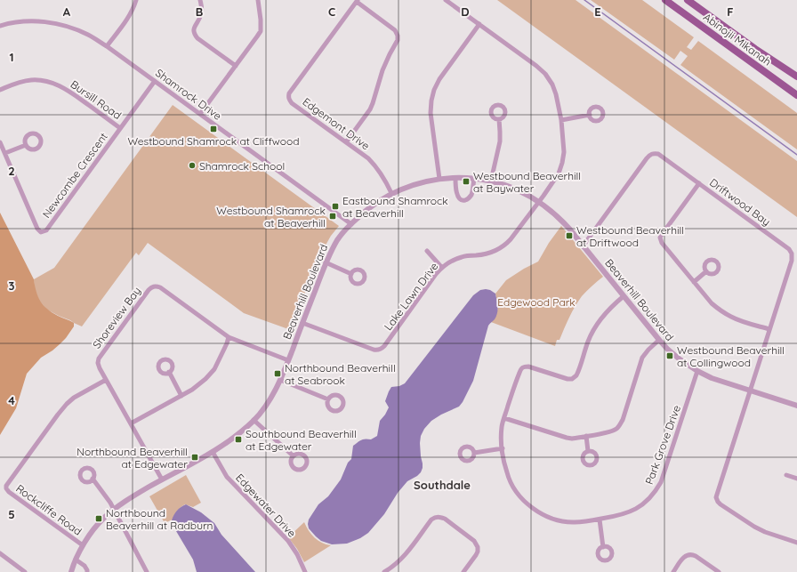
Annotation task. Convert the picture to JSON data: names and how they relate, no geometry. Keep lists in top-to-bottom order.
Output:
{
  "streets": {
    "main road": ["Abinojii Mikanah"],
    "street": [
      "Shamrock Drive",
      "Bursill Road",
      "Edgemont Drive",
      "Newcombe Crescent",
      "Driftwood Bay",
      "Beaverhill Boulevard",
      "Lake Lawn Drive",
      "Shoreview Bay",
      "Park Grove Drive",
      "Edgewater Drive",
      "Rockcliffe Road"
    ]
  },
  "crossings": [
    ["Shamrock Drive", "Newcombe Crescent"],
    ["Shamrock Drive", "Beaverhill Boulevard"],
    ["Bursill Road", "Newcombe Crescent"],
    ["Edgemont Drive", "Beaverhill Boulevard"],
    ["Driftwood Bay", "Beaverhill Boulevard"],
    ["Beaverhill Boulevard", "Lake Lawn Drive"],
    ["Beaverhill Boulevard", "Shoreview Bay"],
    ["Beaverhill Boulevard", "Park Grove Drive"],
    ["Beaverhill Boulevard", "Edgewater Drive"],
    ["Beaverhill Boulevard", "Rockcliffe Road"],
    ["Shoreview Bay", "Rockcliffe Road"]
  ],
  "districts": ["Southdale"],
  "parks": ["Edgewood Park"],
  "places": {
    "transit": [
      "Westbound Shamrock at Cliffwood",
      "Westbound Beaverhill at Baywater",
      "Eastbound Shamrock at Beaverhill",
      "Westbound Shamrock at Beaverhill",
      "Westbound Beaverhill at Driftwood",
      "Westbound Beaverhill at Collingwood",
      "Northbound Beaverhill at Seabrook",
      "Southbound Beaverhill at Edgewater",
      "Northbound Beaverhill at Edgewater",
      "Northbound Beaverhill at Radburn"
    ],
    "other": ["Shamrock School"]
  },
  "grid": {
    "columns": [
      "A",
      "B",
      "C",
      "D",
      "E",
      "F"
    ],
    "rows": [
      "1",
      "2",
      "3",
      "4",
      "5"
    ]
  }
}
